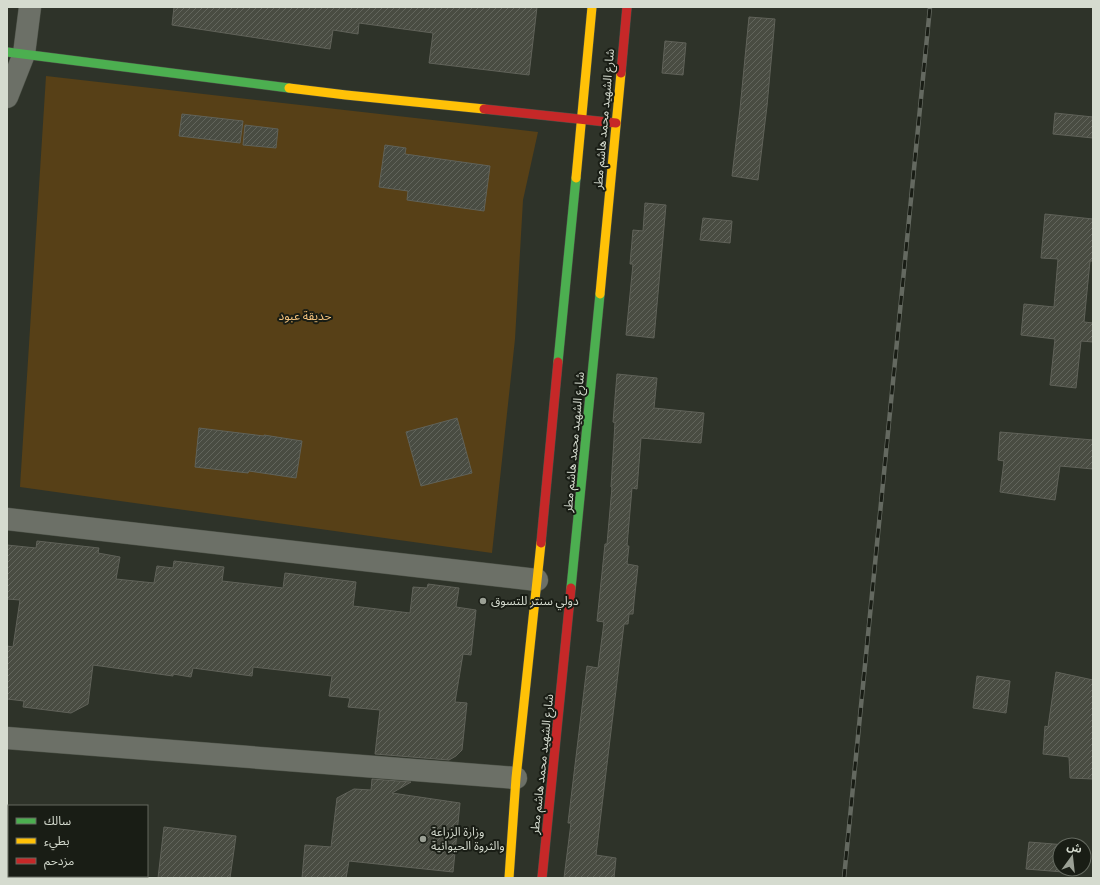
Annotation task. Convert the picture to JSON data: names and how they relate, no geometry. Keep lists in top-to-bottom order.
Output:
{
  "streets": {
    "main road": ["شارع الشهيد محمد هاشم مطر"]
  },
  "parks": ["حديقة عبود"],
  "places": ["دولي سنتر للتسوق", "وزارة الزراعة والثروة الحيوانية"],
  "legend": ["سالك", "بطيء", "مزدحم"],
  "north": "top"
}
